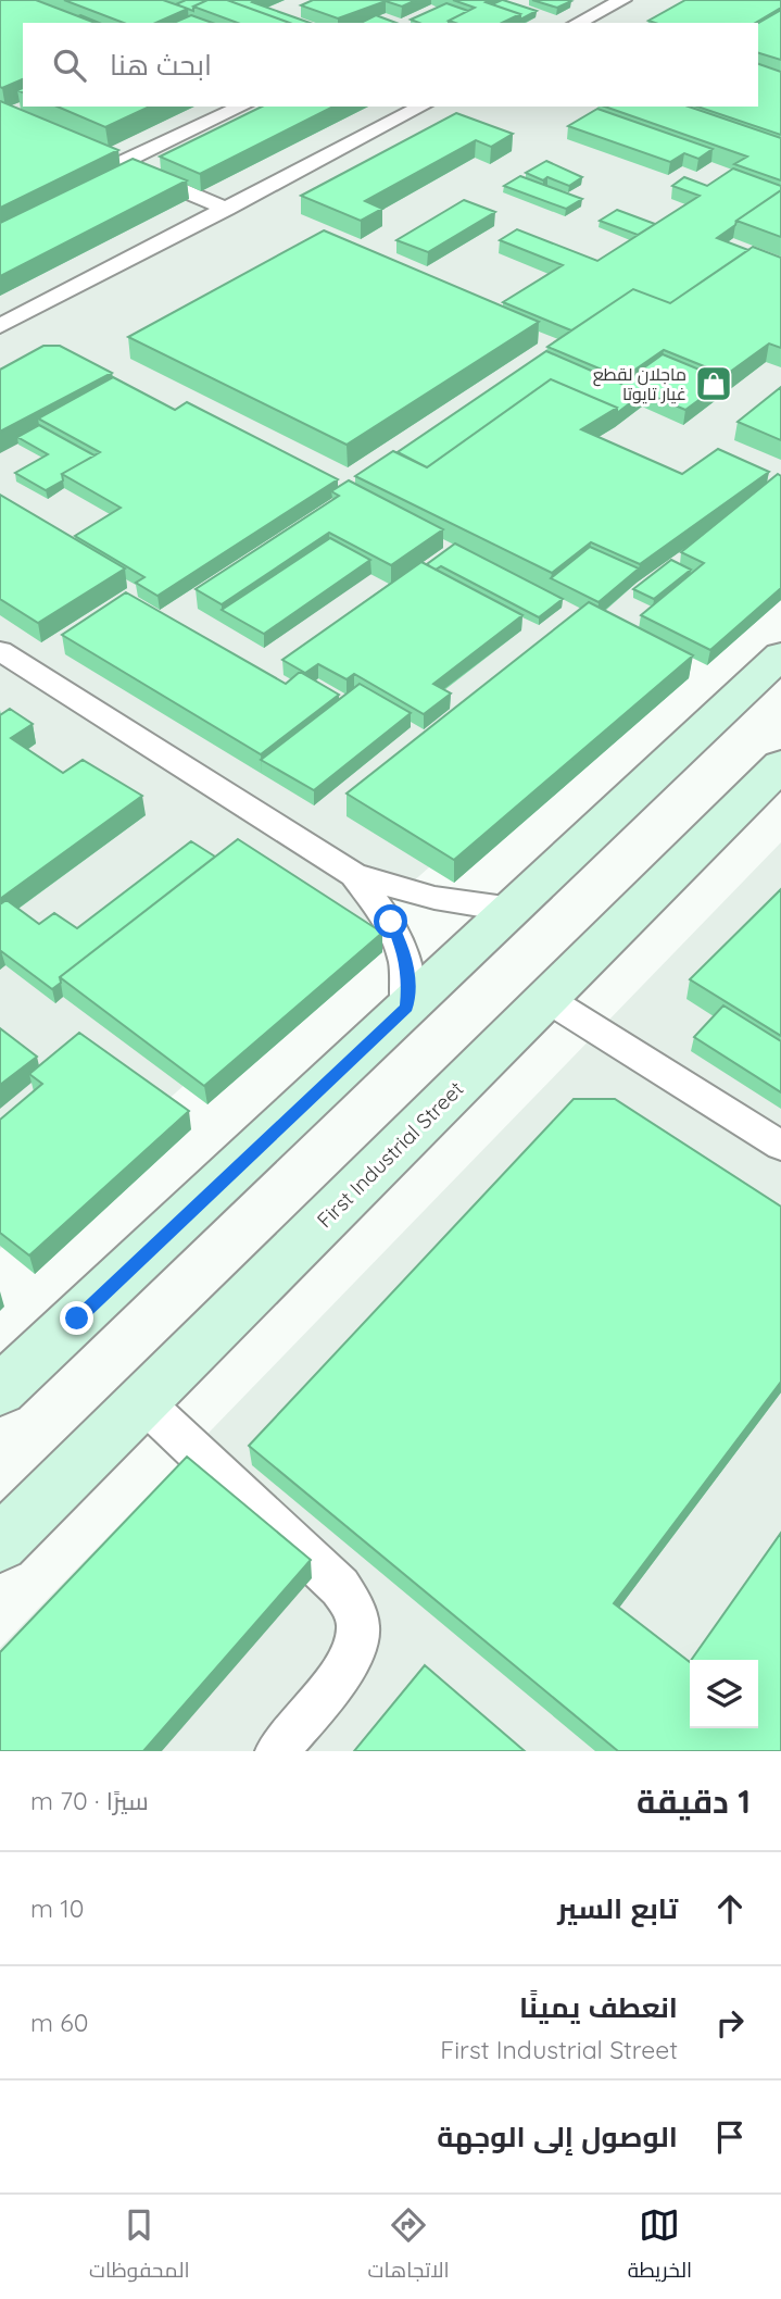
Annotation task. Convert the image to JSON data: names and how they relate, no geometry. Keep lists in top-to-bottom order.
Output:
{
  "streets": {
    "main road": ["First Industrial Street"]
  },
  "places": {
    "shop": ["ماجلان لقطع غيار تايوتا"]
  },
  "page": {
    "search": "ابحث هنا",
    "heading": ["1 دقيقة", "سيرًا · 70 m"],
    "list": [
      ["تابع السير", "10 m"],
      ["انعطف يمينًا", "First Industrial Street", "60 m"],
      "الوصول إلى الوجهة"
    ],
    "nav": ["الخريطة", "الاتجاهات", "المحفوظات"]
  }
}
